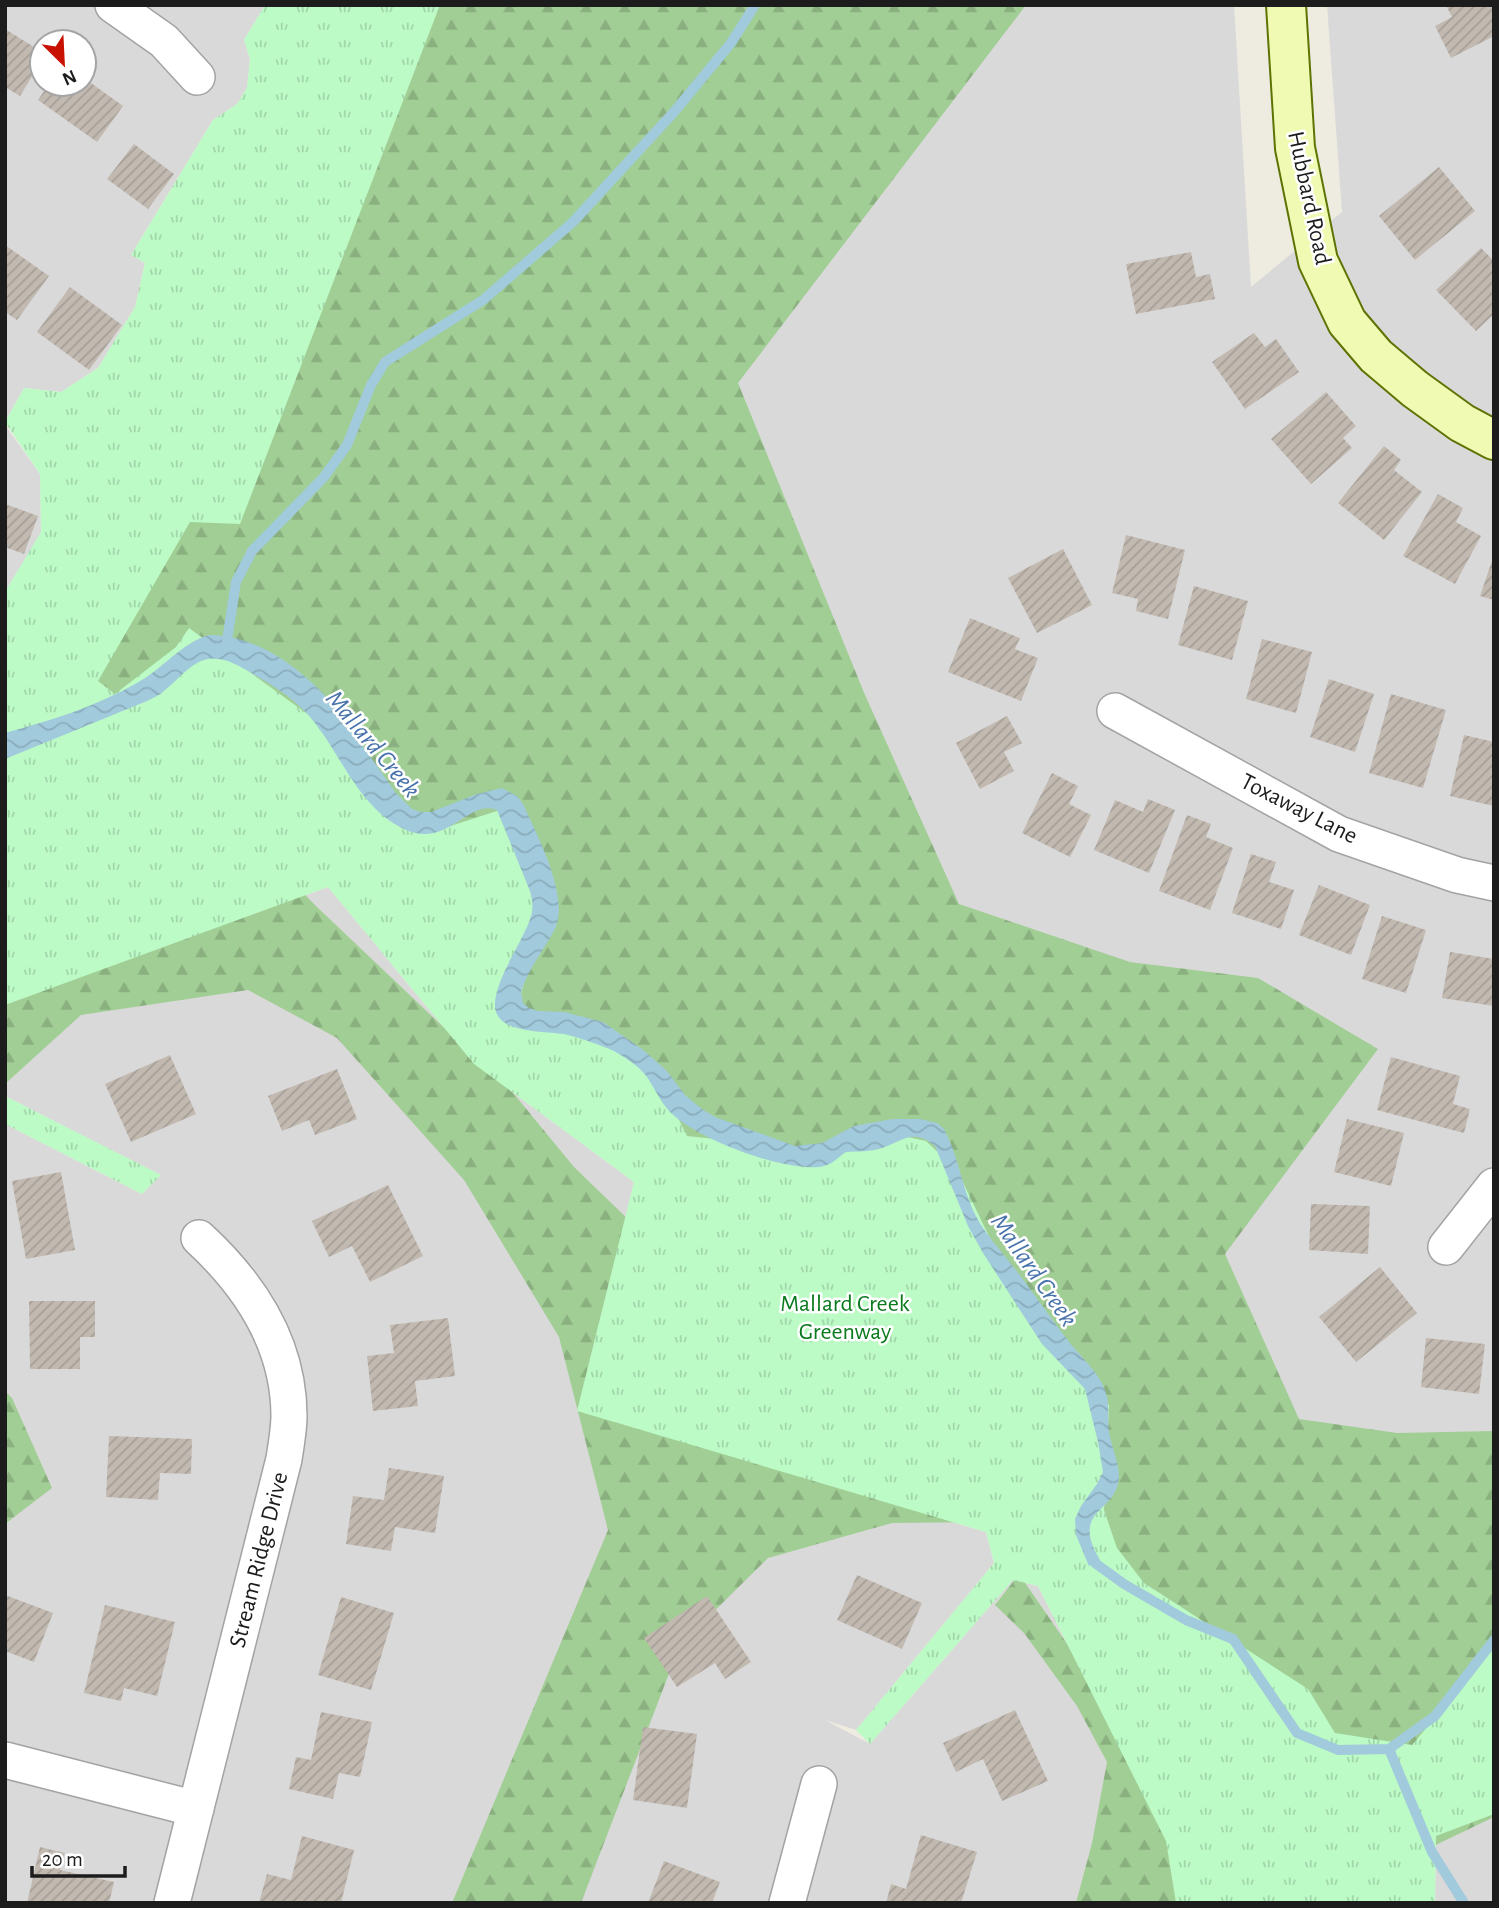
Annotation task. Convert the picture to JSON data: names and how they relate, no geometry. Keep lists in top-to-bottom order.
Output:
{
  "streets": {
    "main road": ["Hubbard Road"],
    "street": ["Toxaway Lane", "Stream Ridge Drive"]
  },
  "water": ["Mallard Creek"],
  "parks": ["Mallard Creek Greenway"],
  "scale_bar": "20 m",
  "north": "bottom right"
}
